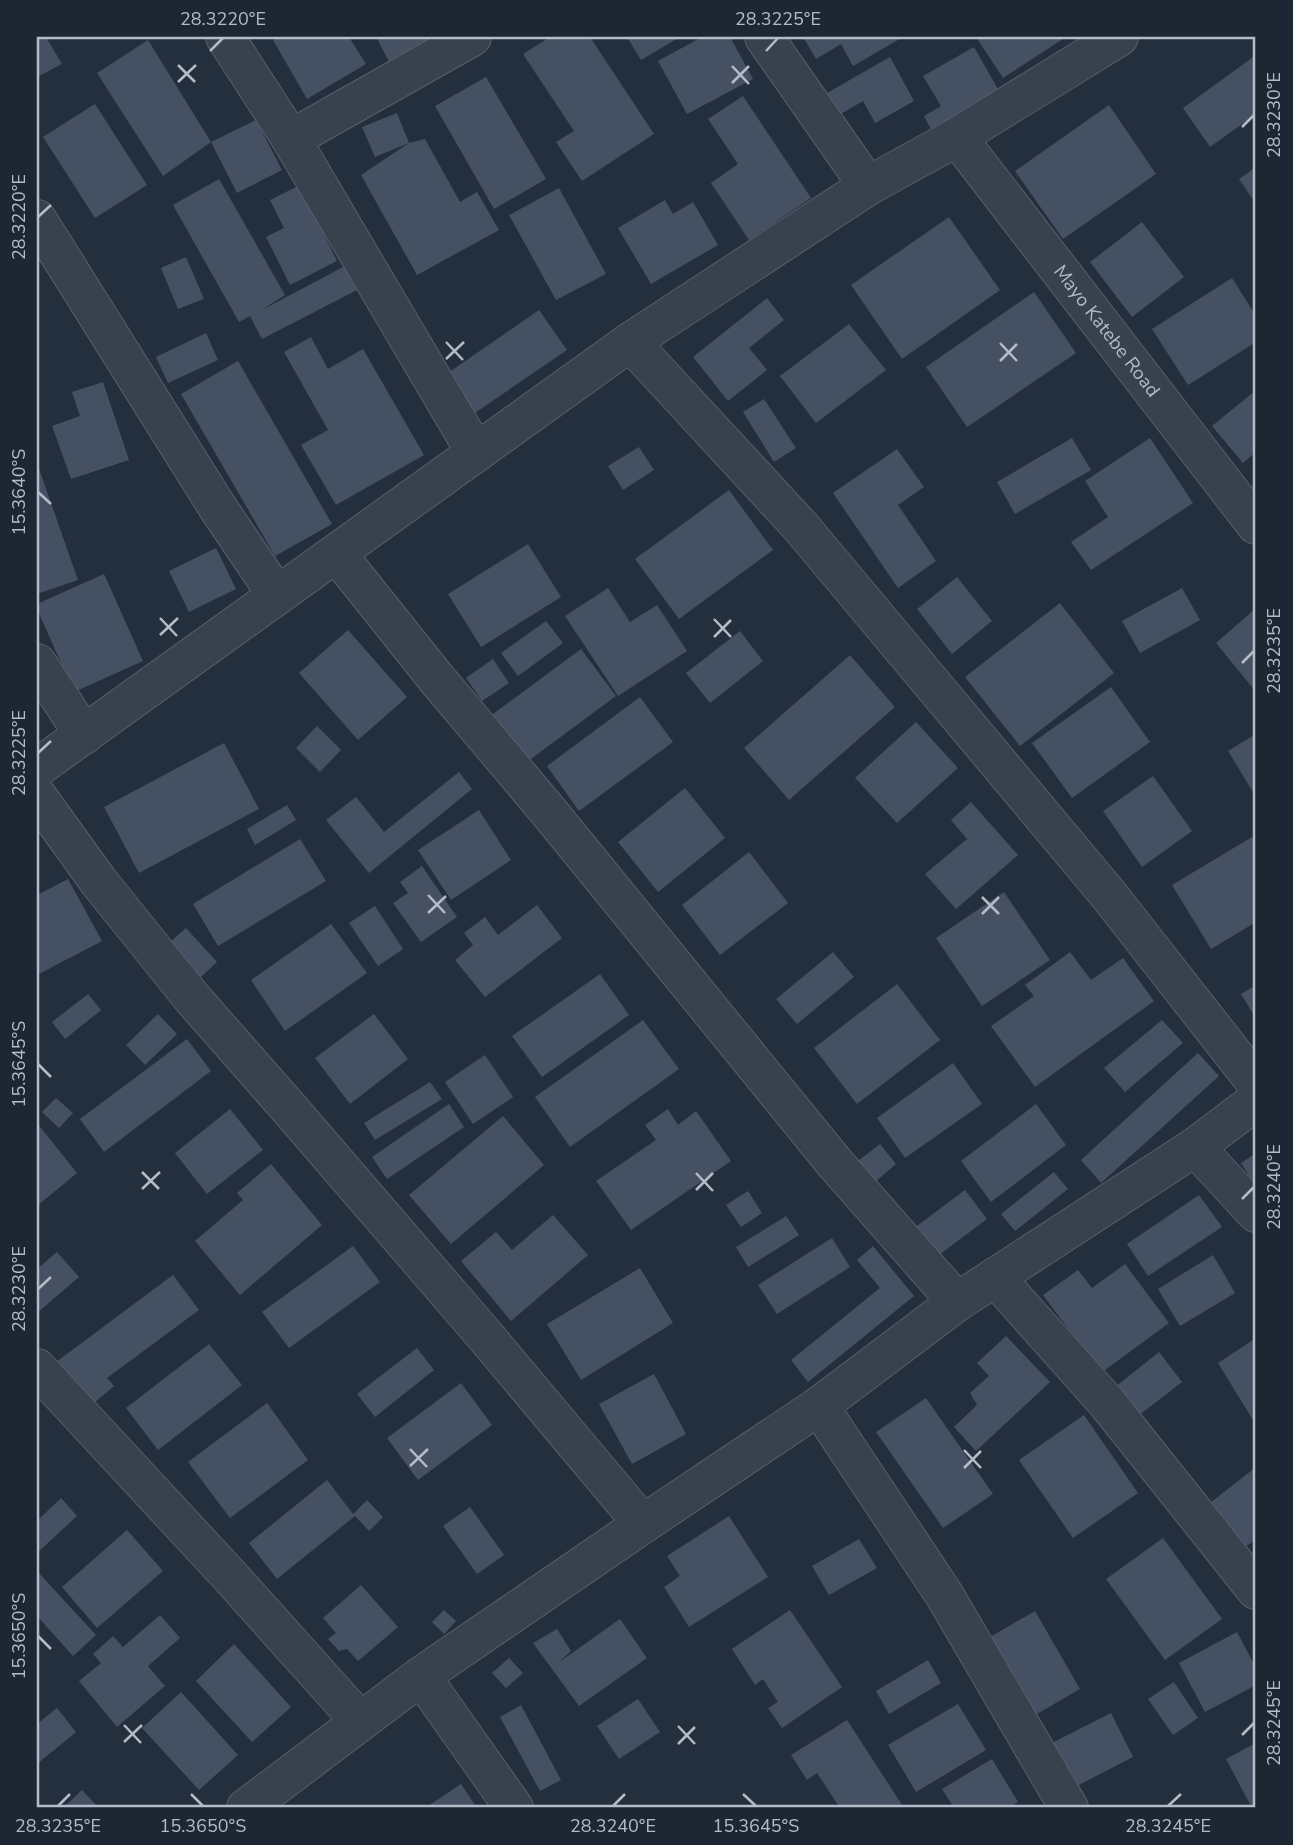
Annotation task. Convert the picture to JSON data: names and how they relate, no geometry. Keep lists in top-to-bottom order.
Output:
{
  "streets": {
    "street": ["Mayo Katebe Road"]
  },
  "coordinates": [
    "28.3220°E",
    "28.3225°E",
    "28.3230°E",
    "15.3640°S",
    "28.3235°E",
    "15.3645°S",
    "28.3240°E",
    "15.3650°S",
    "28.3245°E"
  ]
}
